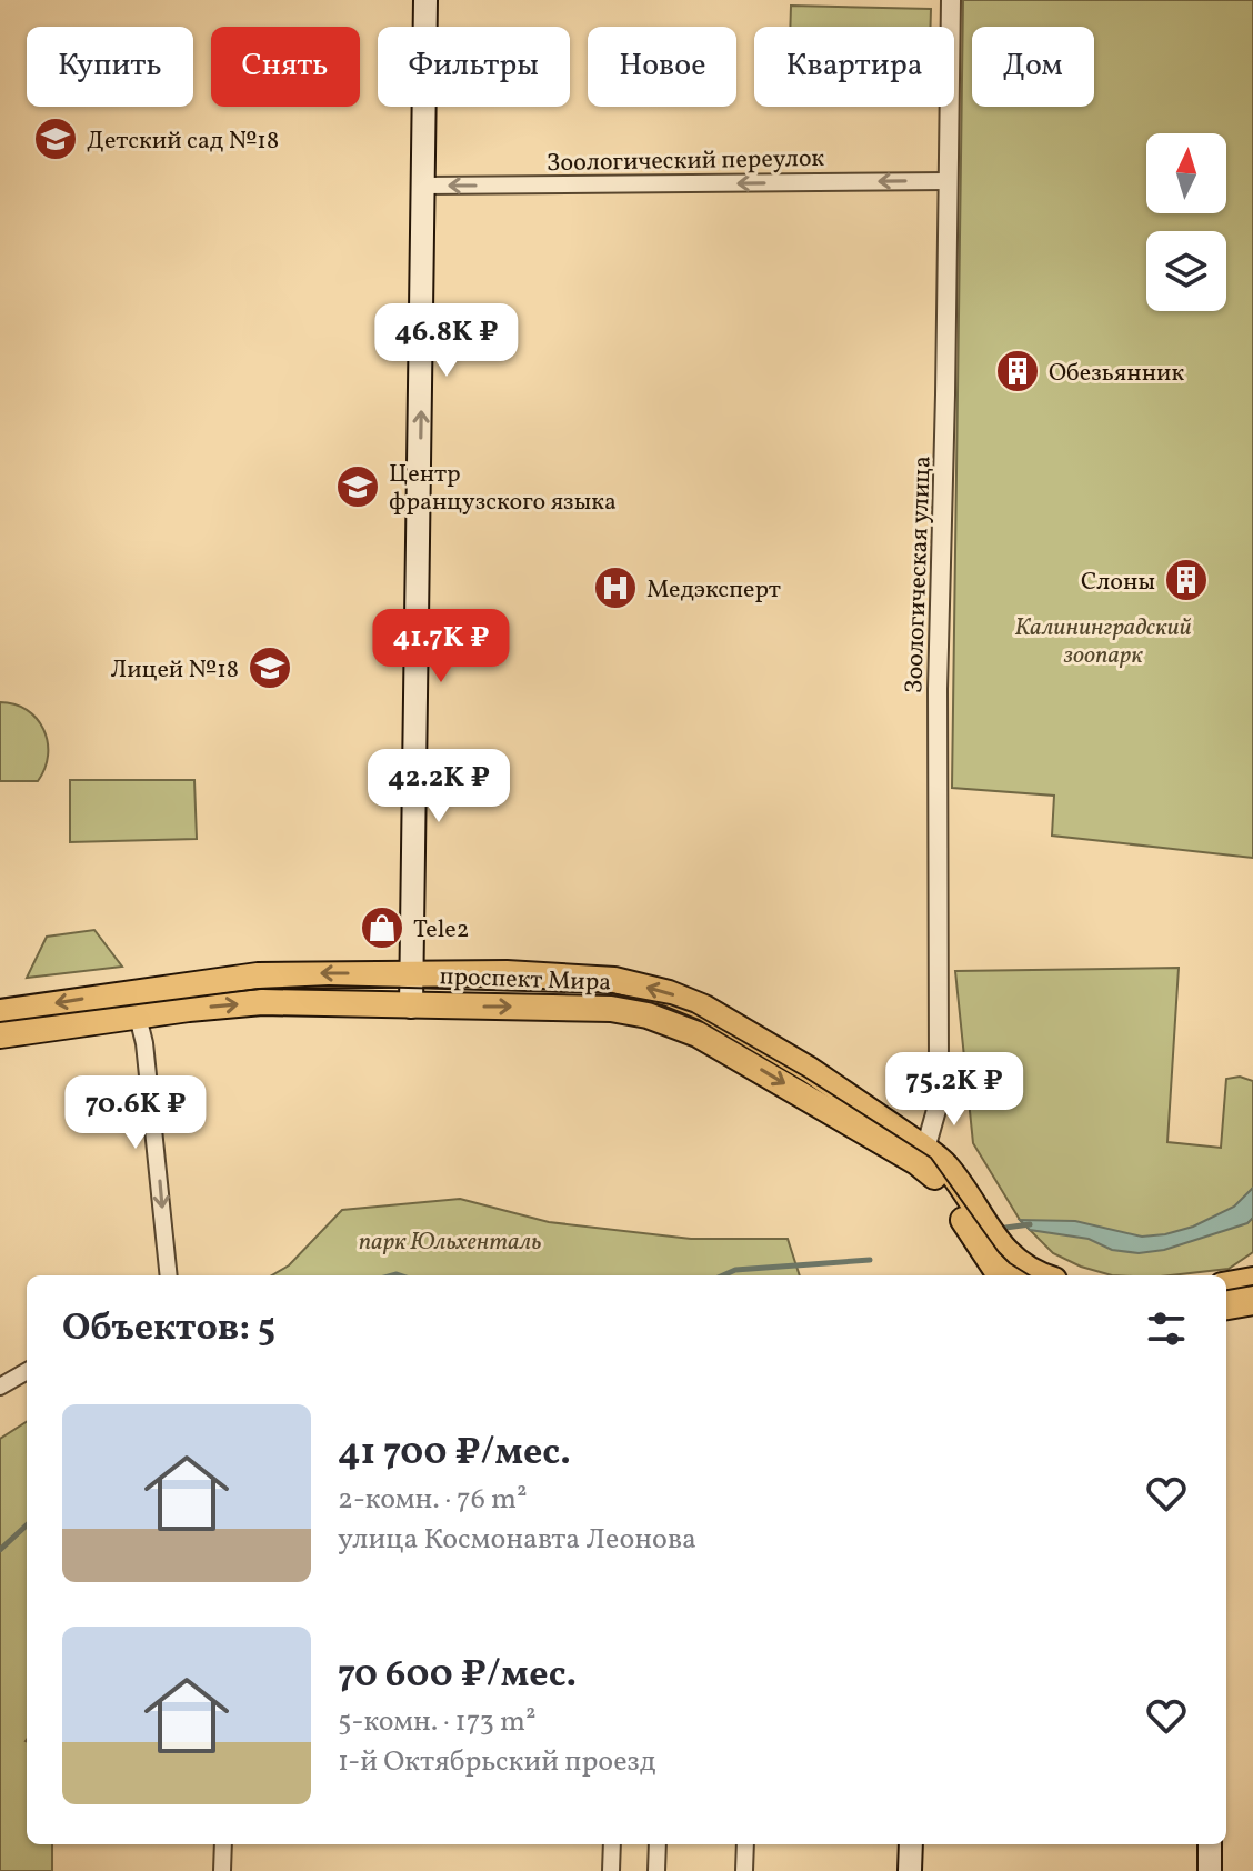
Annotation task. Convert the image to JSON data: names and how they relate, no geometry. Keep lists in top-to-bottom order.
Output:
{
  "streets": {
    "main road": ["проспект Мира"],
    "street": ["Зоологический переулок", "Зоологическая улица"]
  },
  "crossings": [
    ["Зоологический переулок", "Зоологическая улица"],
    ["Зоологическая улица", "проспект Мира"]
  ],
  "one_way": ["Зоологический переулок"],
  "parks": ["Калининградский зоопарк", "парк Юльхенталь"],
  "places": {
    "school or university": ["Детский сад №18", "Центр французского языка", "Лицей №18"],
    "building": ["Обезьянник", "Слоны"],
    "hospital": ["Медэксперт"],
    "shop": ["Tele2"]
  },
  "north": "top",
  "page": {
    "chip": [
      "Купить",
      "Снять",
      "Фильтры",
      "Новое",
      "Квартира",
      "Дом"
    ],
    "price": [
      "46.8K ₽",
      "41.7K ₽",
      "42.2K ₽",
      "75.2K ₽",
      "70.6K ₽"
    ],
    "heading": "Объектов: 5",
    "list": [
      {
        "name": "41 700 ₽/мес.",
        "note": "2-комн. · 76 m² · улица Космонавта Леонова"
      },
      {
        "name": "70 600 ₽/мес.",
        "note": "5-комн. · 173 m² · 1-й Октябрьский проезд"
      }
    ]
  }
}
